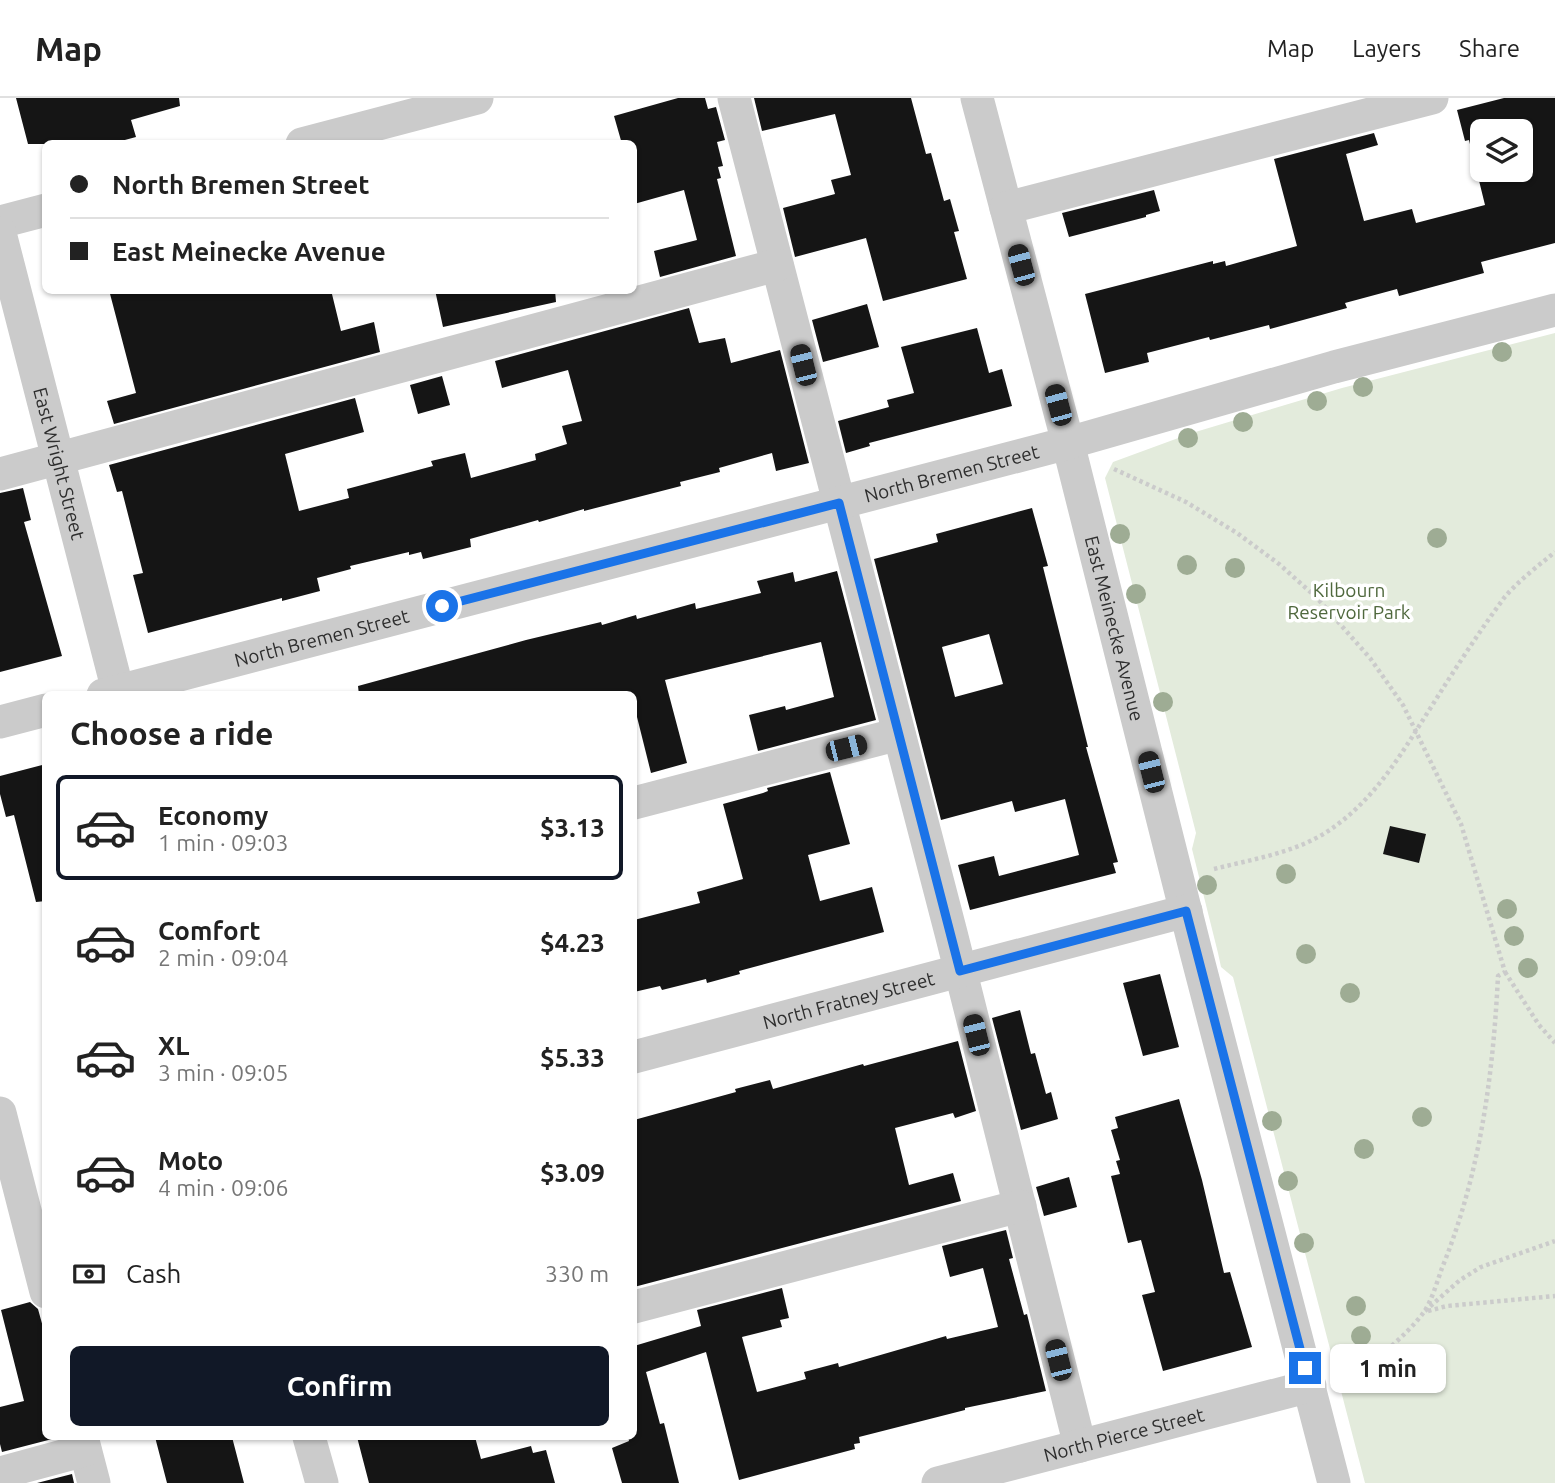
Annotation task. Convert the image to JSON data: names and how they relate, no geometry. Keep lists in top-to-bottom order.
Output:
{
  "streets": {
    "street": [
      "East Wright Street",
      "North Bremen Street",
      "East Meinecke Avenue",
      "North Fratney Street",
      "North Pierce Street"
    ]
  },
  "crossings": [
    ["North Bremen Street", "East Meinecke Avenue"],
    ["East Meinecke Avenue", "North Fratney Street"],
    ["East Meinecke Avenue", "North Pierce Street"]
  ],
  "parks": ["Kilbourn Reservoir Park"],
  "page": {
    "header": "Map",
    "nav": ["Map", "Layers", "Share"],
    "banner": ["North Bremen Street", "East Meinecke Avenue"],
    "heading": "Choose a ride",
    "list": [
      {
        "name": "Economy",
        "note": "1 min · 09:03",
        "value": "$3.13"
      },
      {
        "name": "Comfort",
        "note": "2 min · 09:04",
        "value": "$4.23"
      },
      {
        "name": "XL",
        "note": "3 min · 09:05",
        "value": "$5.33"
      },
      {
        "name": "Moto",
        "note": "4 min · 09:06",
        "value": "$3.09"
      }
    ],
    "pay": ["Cash", "330 m"],
    "buttons": "Confirm",
    "bubble": "1 min"
  }
}
